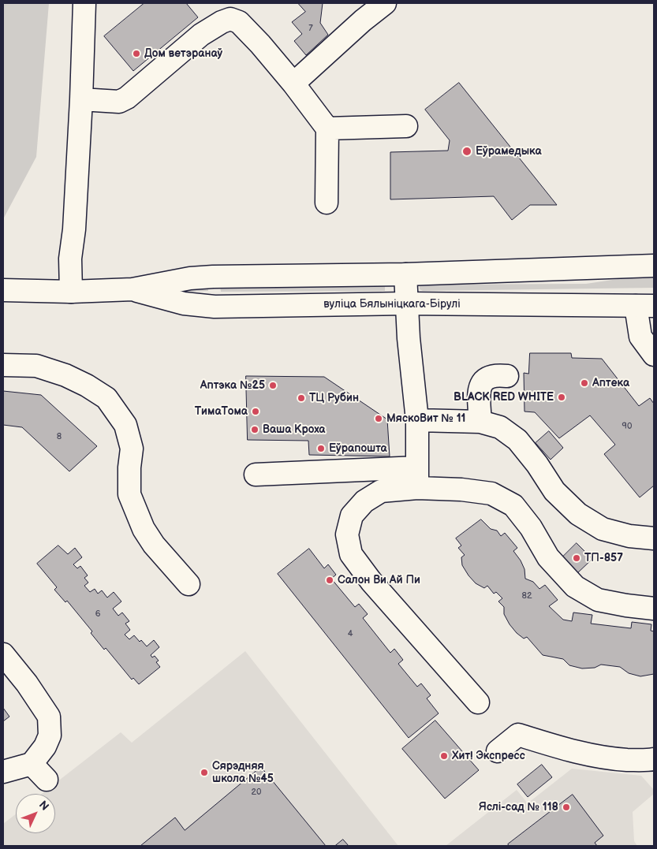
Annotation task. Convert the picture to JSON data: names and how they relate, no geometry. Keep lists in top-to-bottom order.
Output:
{
  "streets": {
    "main road": ["вуліца Бялыніцкага-Бірулі"]
  },
  "places": [
    "Дом ветэранаў",
    "Еўрамедыка",
    "Аптека",
    "Аптэка №25",
    "BLACK RED WHITE",
    "ТЦ Рубин",
    "ТимаТома",
    "МяскоВит № 11",
    "Ваша Кроха",
    "Еўрапошта",
    "ТП-857",
    "Салон Ви Ай Пи",
    "Хит! Экспресс",
    "Сярэдняя школа №45",
    "Яслі-сад № 118"
  ],
  "house_numbers": [
    "7",
    "90",
    "8",
    "82",
    "6",
    "4",
    "20"
  ],
  "north": "top right"
}
